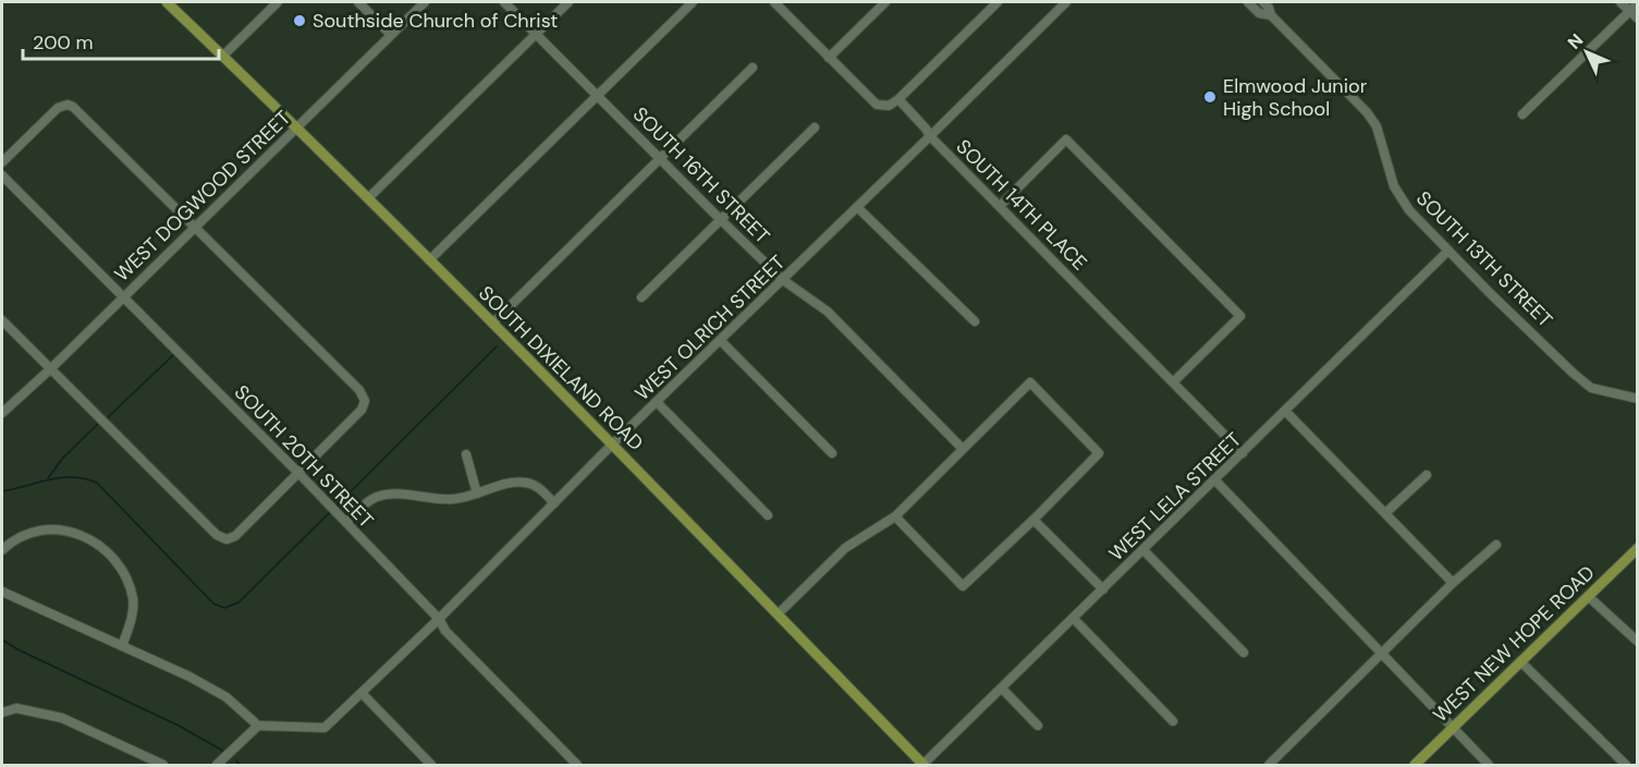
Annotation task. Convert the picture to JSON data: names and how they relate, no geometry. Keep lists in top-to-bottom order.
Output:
{
  "streets": {
    "main road": ["SOUTH DIXIELAND ROAD", "WEST NEW HOPE ROAD"],
    "street": [
      "SOUTH 16TH STREET",
      "WEST DOGWOOD STREET",
      "SOUTH 14TH PLACE",
      "SOUTH 13TH STREET",
      "WEST OLRICH STREET",
      "SOUTH 20TH STREET",
      "WEST LELA STREET"
    ]
  },
  "crossings": [
    ["SOUTH 16TH STREET", "WEST OLRICH STREET"],
    ["WEST DOGWOOD STREET", "SOUTH DIXIELAND ROAD"],
    ["WEST DOGWOOD STREET", "SOUTH 20TH STREET"],
    ["SOUTH 14TH PLACE", "WEST OLRICH STREET"],
    ["SOUTH 14TH PLACE", "WEST LELA STREET"],
    ["SOUTH 13TH STREET", "WEST LELA STREET"],
    ["WEST OLRICH STREET", "SOUTH DIXIELAND ROAD"],
    ["WEST OLRICH STREET", "SOUTH 20TH STREET"],
    ["SOUTH DIXIELAND ROAD", "WEST LELA STREET"]
  ],
  "places": ["Southside Church of Christ", "Elmwood Junior High School"],
  "scale_bar": "200 m",
  "north": "top left"
}
